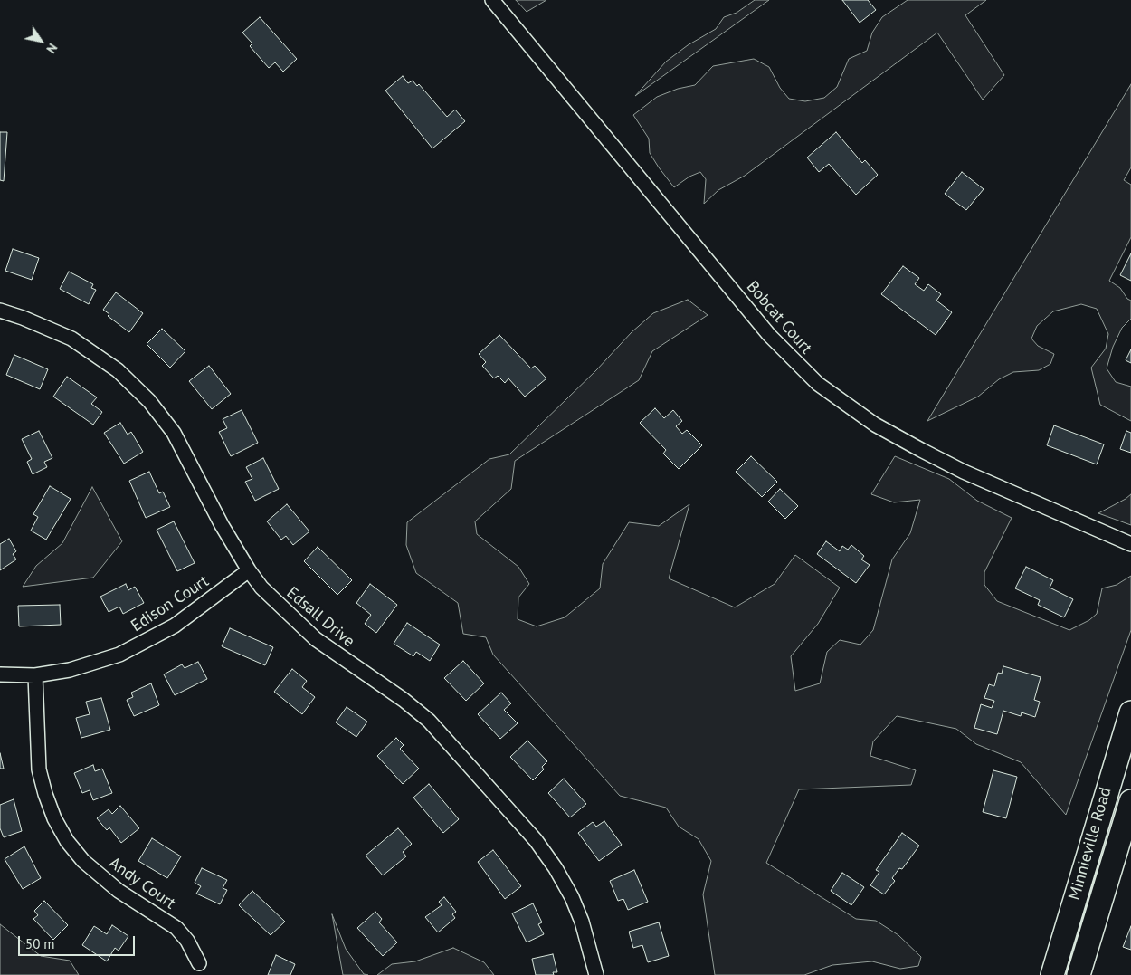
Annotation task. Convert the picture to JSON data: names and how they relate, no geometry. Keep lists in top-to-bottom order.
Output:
{
  "streets": {
    "main road": ["Minnieville Road"],
    "street": [
      "Bobcat Court",
      "Edison Court",
      "Edsall Drive",
      "Andy Court"
    ]
  },
  "crossings": [
    ["Edison Court", "Edsall Drive"],
    ["Edison Court", "Andy Court"]
  ],
  "scale_bar": "50 m",
  "north": "bottom right"
}
